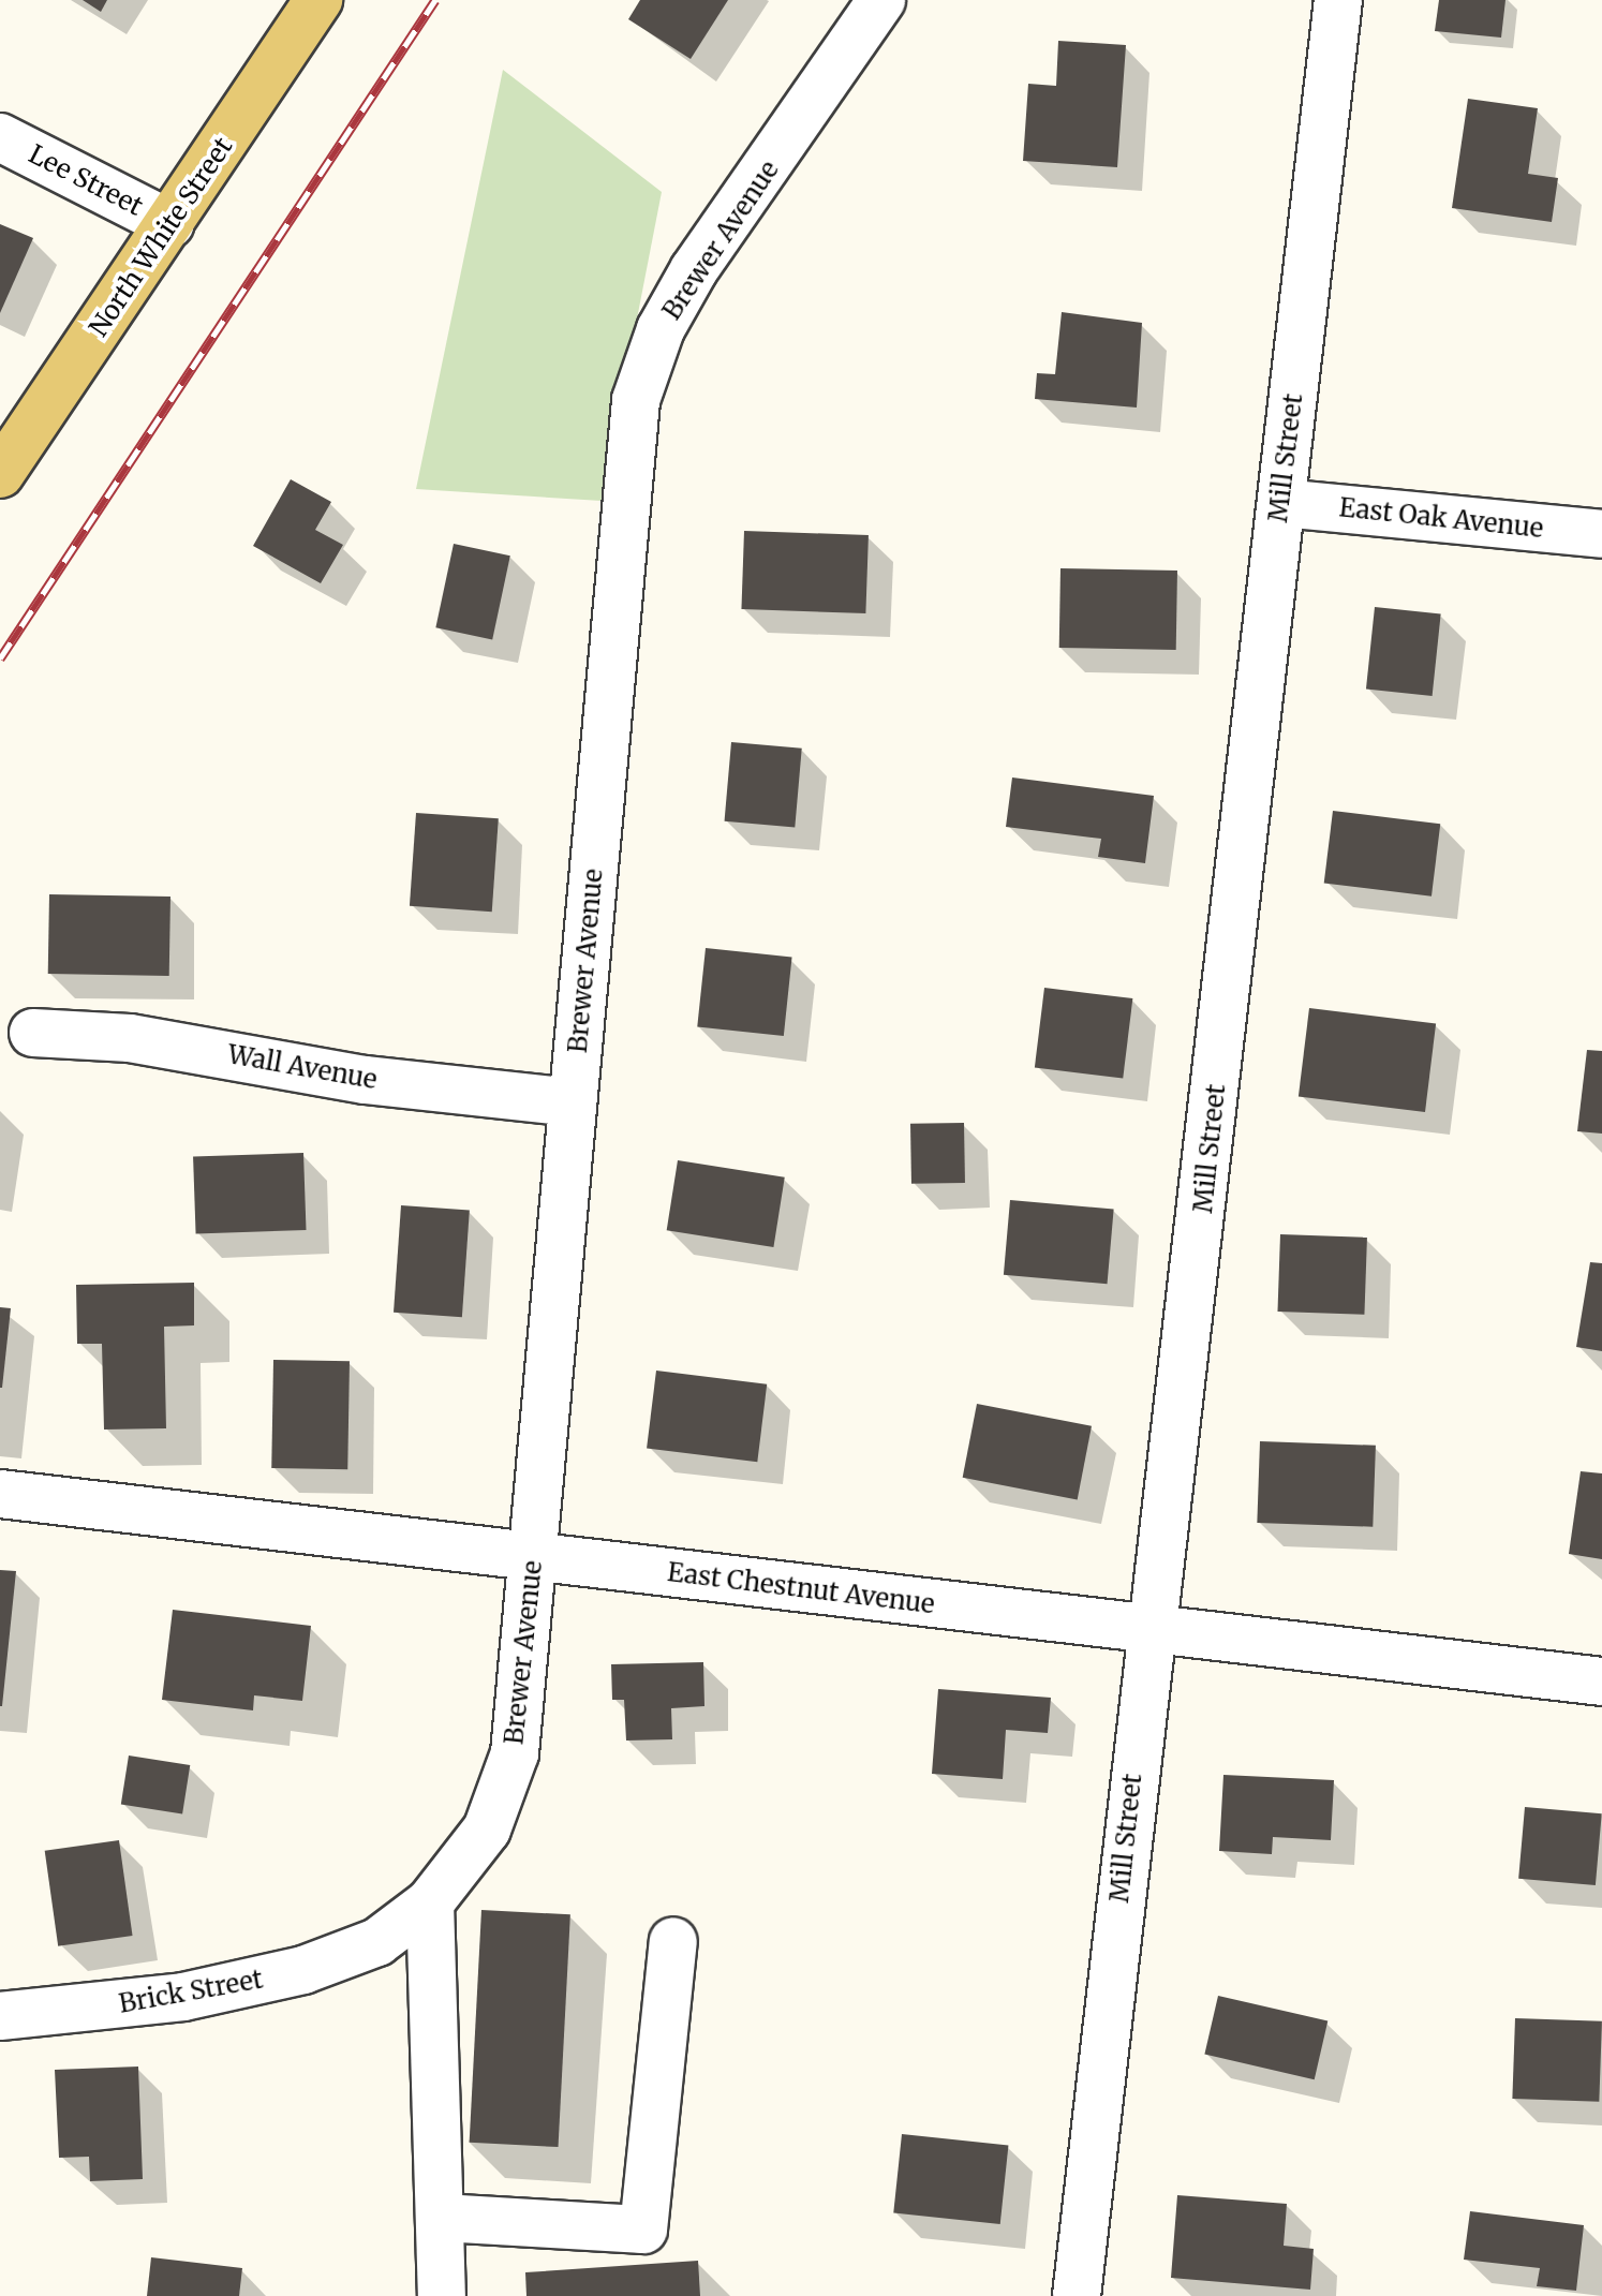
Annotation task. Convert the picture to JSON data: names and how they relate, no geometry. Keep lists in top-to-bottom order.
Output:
{
  "streets": {
    "main road": ["North White Street"],
    "street": [
      "Lee Street",
      "Brewer Avenue",
      "Mill Street",
      "East Oak Avenue",
      "Wall Avenue",
      "East Chestnut Avenue",
      "Brick Street"
    ]
  },
  "crossings": [
    ["Lee Street", "North White Street"],
    ["Brewer Avenue", "Wall Avenue"],
    ["Brewer Avenue", "East Chestnut Avenue"],
    ["Brewer Avenue", "Brick Street"],
    ["Mill Street", "East Oak Avenue"],
    ["Mill Street", "East Chestnut Avenue"]
  ]
}
